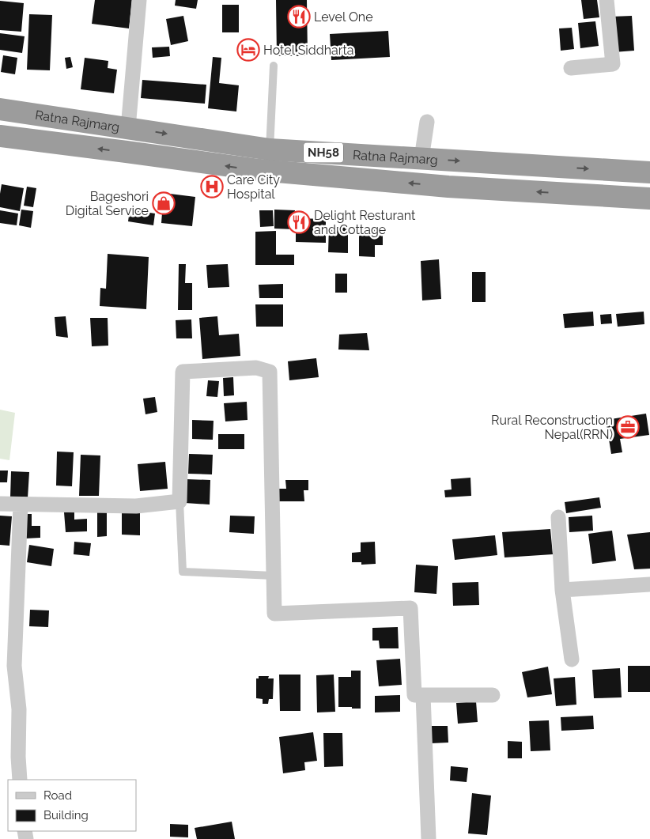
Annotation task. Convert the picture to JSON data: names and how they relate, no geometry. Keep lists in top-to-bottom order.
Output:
{
  "streets": {
    "highway": ["Ratna Rajmarg", "NH58"]
  },
  "places": {
    "restaurant": ["Level One", "Delight Resturant and Cottage"],
    "hotel": ["Hotel Siddharta"],
    "hospital": ["Care City Hospital"],
    "shop": ["Bageshori Digital Service"],
    "office": ["Rural Reconstruction Nepal(RRN)"]
  },
  "legend": ["Road", "Building"]
}
